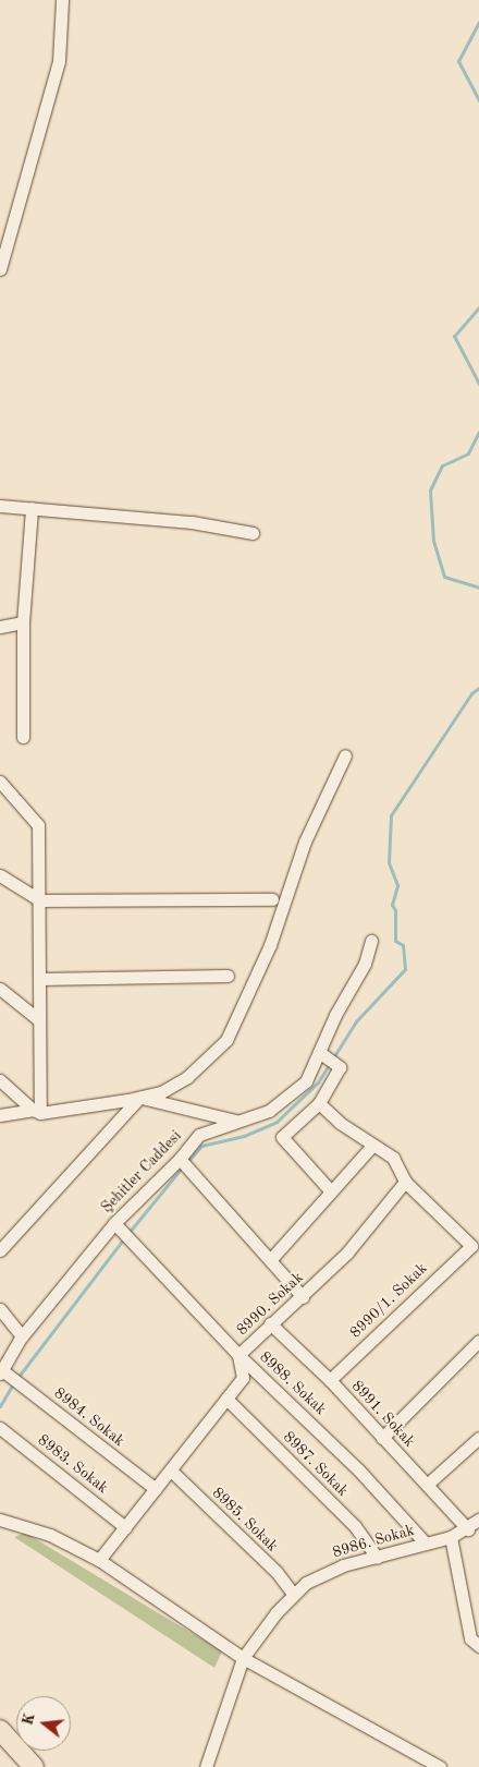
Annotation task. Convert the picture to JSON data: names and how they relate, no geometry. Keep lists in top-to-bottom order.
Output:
{
  "streets": {
    "street": [
      "Şehitler Caddesi",
      "8990/1. Sokak",
      "8990. Sokak",
      "8988. Sokak",
      "8991. Sokak",
      "8984. Sokak",
      "8983. Sokak",
      "8987. Sokak",
      "8985. Sokak",
      "8986. Sokak"
    ]
  },
  "crossings": [
    ["Şehitler Caddesi", "8988. Sokak"],
    ["Şehitler Caddesi", "8984. Sokak"],
    ["8990/1. Sokak", "8990. Sokak"],
    ["8990/1. Sokak", "8991. Sokak"],
    ["8990. Sokak", "8988. Sokak"],
    ["8990. Sokak", "8991. Sokak"],
    ["8990. Sokak", "8984. Sokak"],
    ["8990. Sokak", "8983. Sokak"],
    ["8990. Sokak", "8987. Sokak"],
    ["8990. Sokak", "8985. Sokak"],
    ["8988. Sokak", "8986. Sokak"],
    ["8991. Sokak", "8986. Sokak"],
    ["8987. Sokak", "8986. Sokak"],
    ["8985. Sokak", "8986. Sokak"]
  ],
  "north": "left"
}
